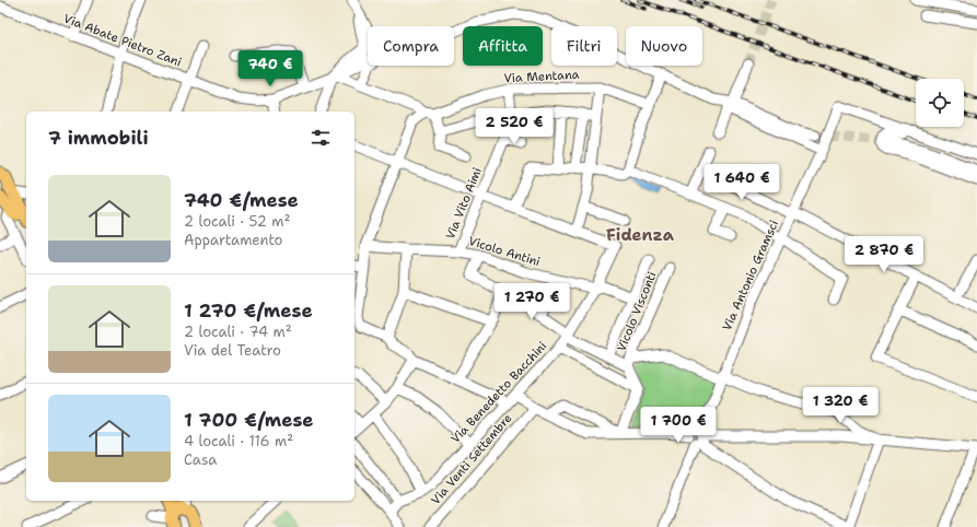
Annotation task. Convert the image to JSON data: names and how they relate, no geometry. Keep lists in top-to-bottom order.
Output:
{
  "streets": {
    "street": [
      "Via Abate Pietro Zani",
      "Via Mentana",
      "Via Vito Aimi",
      "Vicolo Antini",
      "Via Antonio Gramsci",
      "Vicolo Visconti",
      "Via Benedetto Bacchini",
      "Via Venti Settembre"
    ]
  },
  "crossings": [
    ["Via Mentana", "Via Vito Aimi"],
    ["Via Vito Aimi", "Vicolo Antini"],
    ["Vicolo Antini", "Via Benedetto Bacchini"]
  ],
  "districts": ["Fidenza"],
  "page": {
    "chip": [
      "Compra",
      "Affitta",
      "Filtri",
      "Nuovo"
    ],
    "price": [
      "740 €",
      "2 520 €",
      "1 640 €",
      "2 870 €",
      "1 270 €",
      "1 320 €",
      "1 700 €"
    ],
    "heading": "7 immobili",
    "list": [
      {
        "name": "740 €/mese",
        "note": "2 locali · 52 m² · Appartamento"
      },
      {
        "name": "1 270 €/mese",
        "note": "2 locali · 74 m² · Via del Teatro"
      },
      {
        "name": "1 700 €/mese",
        "note": "4 locali · 116 m² · Casa"
      }
    ]
  }
}
